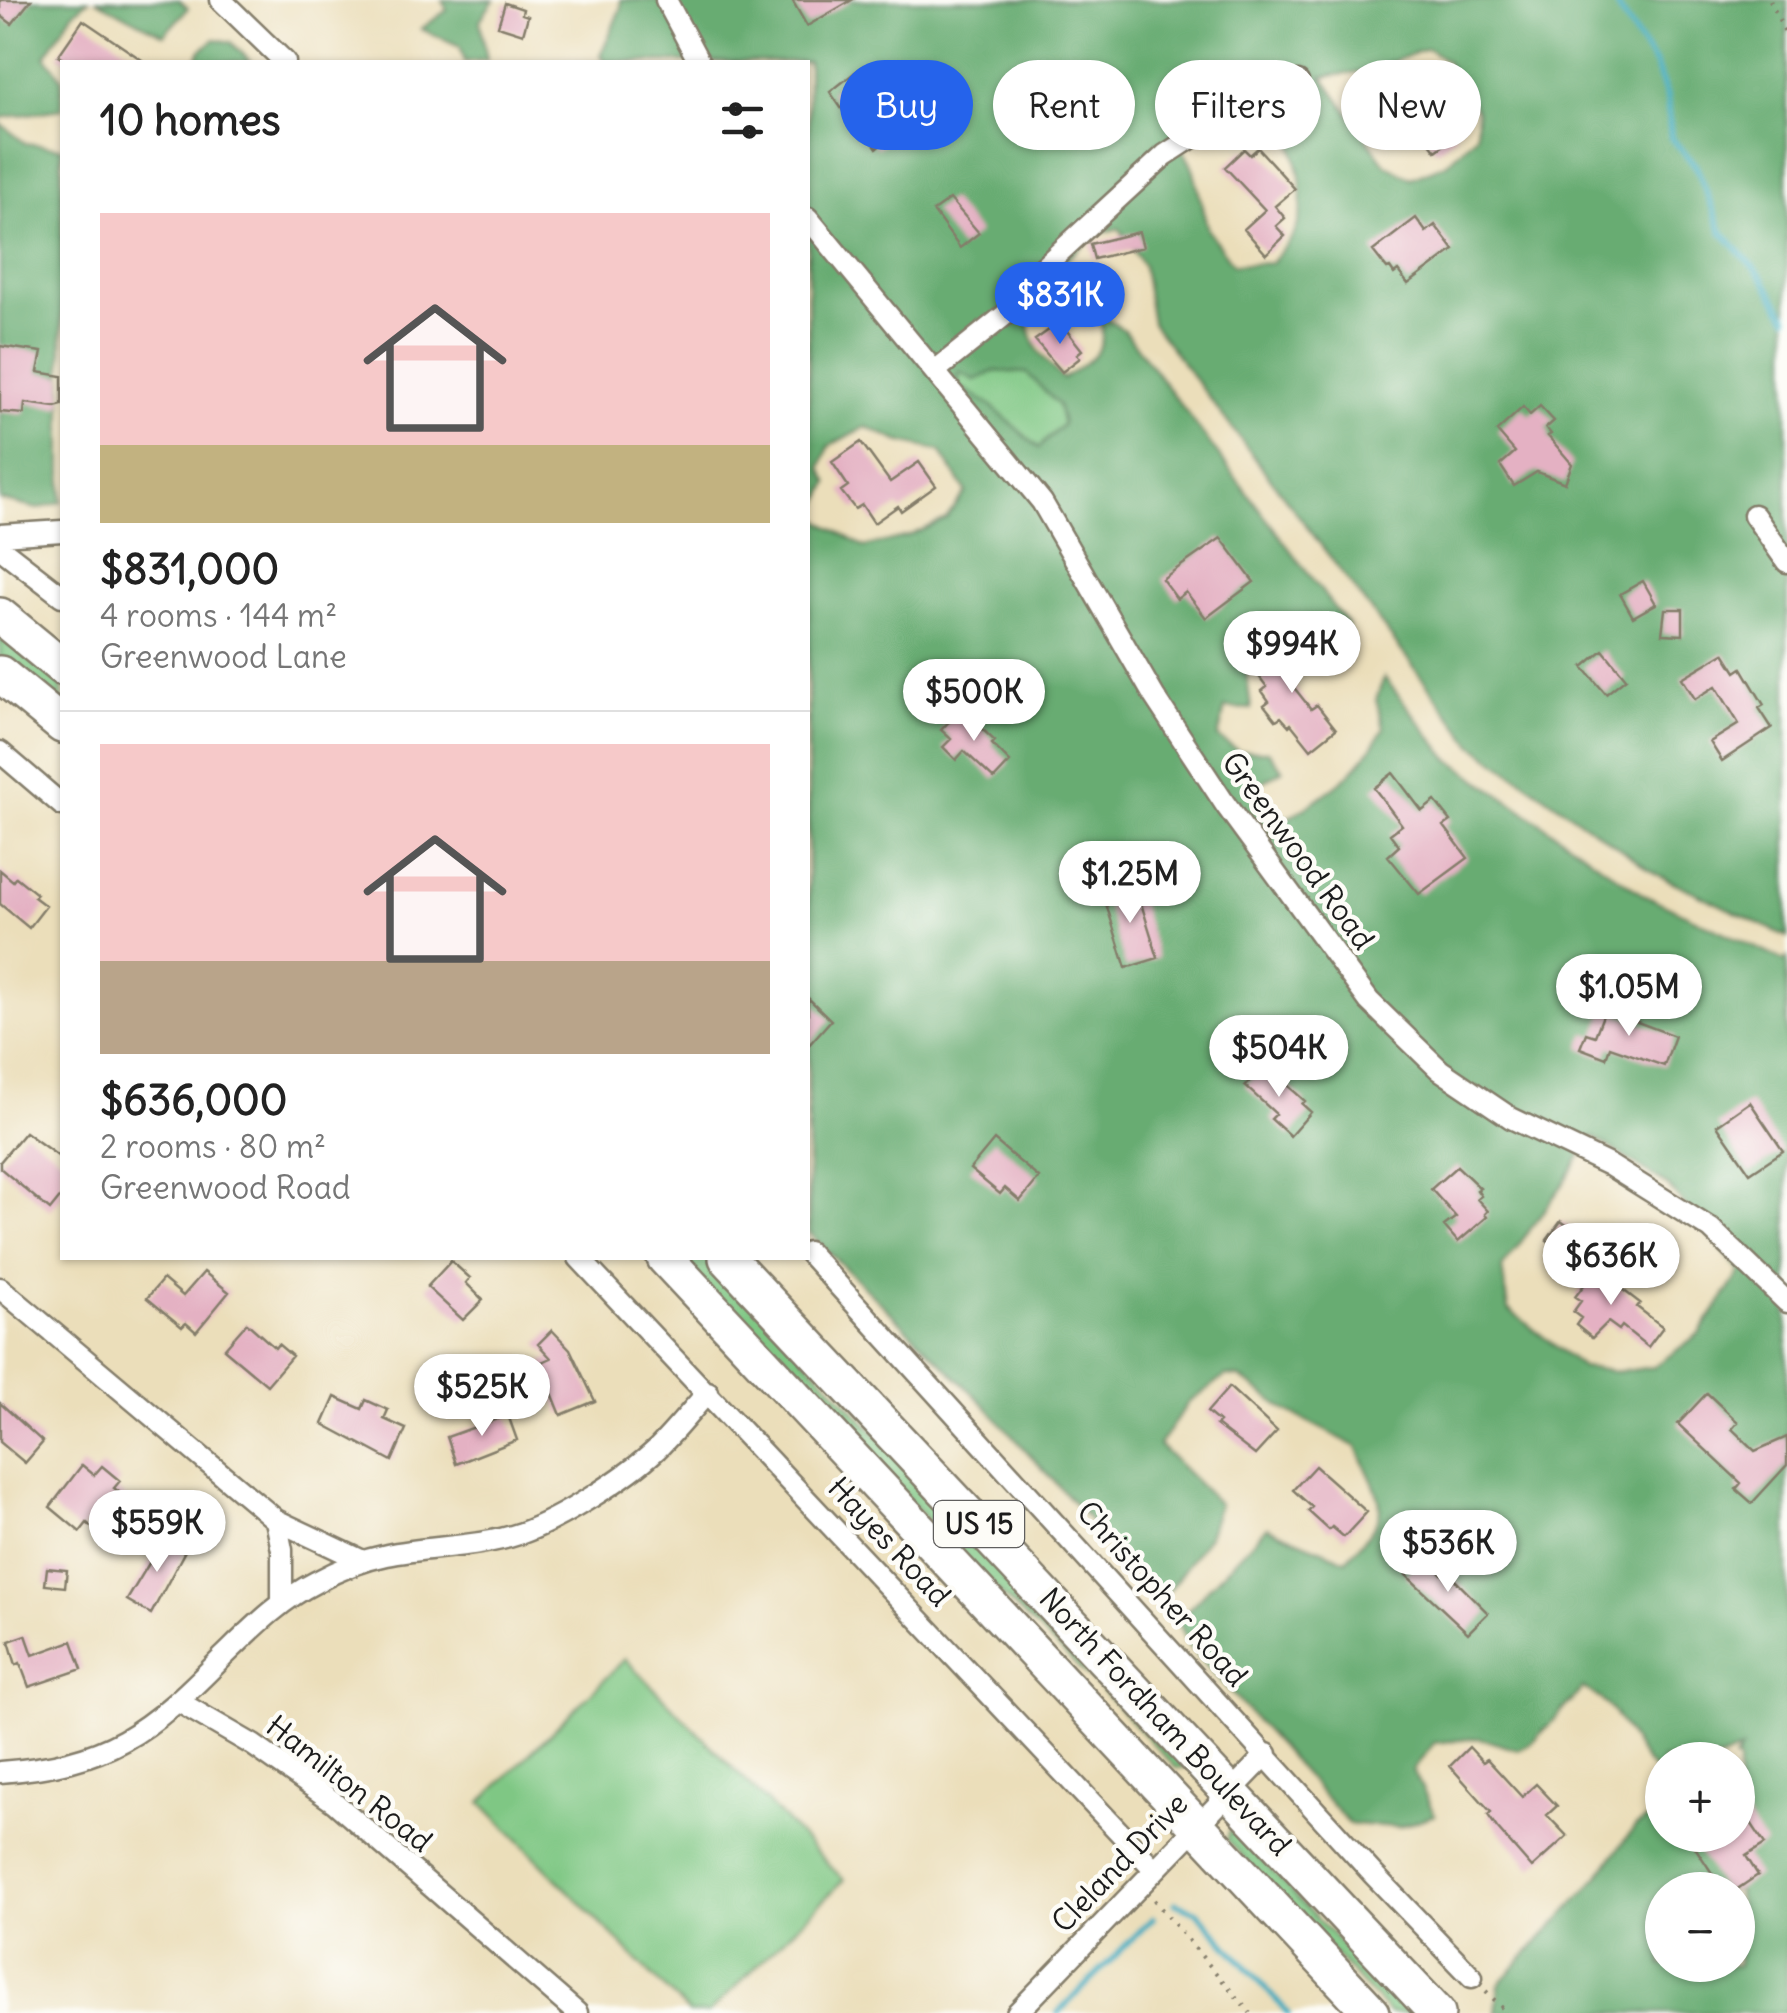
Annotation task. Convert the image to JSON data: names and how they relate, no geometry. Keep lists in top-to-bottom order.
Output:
{
  "streets": {
    "highway": ["US 15", "North Fordham Boulevard"],
    "street": [
      "Greenwood Road",
      "Hayes Road",
      "Christopher Road",
      "Hamilton Road",
      "Cleland Drive"
    ]
  },
  "crossings": [
    ["Hayes Road", "Cleland Drive"],
    ["Christopher Road", "Cleland Drive"],
    ["North Fordham Boulevard", "Cleland Drive"]
  ],
  "page": {
    "chip": [
      "Buy",
      "Rent",
      "Filters",
      "New"
    ],
    "heading": "10 homes",
    "list": [
      {
        "name": "$831,000",
        "note": "4 rooms · 144 m² · Greenwood Lane"
      },
      {
        "name": "$636,000",
        "note": "2 rooms · 80 m² · Greenwood Road"
      }
    ],
    "price": [
      "$831K",
      "$994K",
      "$500K",
      "$1.25M",
      "$1.05M",
      "$504K",
      "$636K",
      "$525K",
      "$559K",
      "$536K"
    ],
    "map_buttons": ["+", "−"]
  }
}
